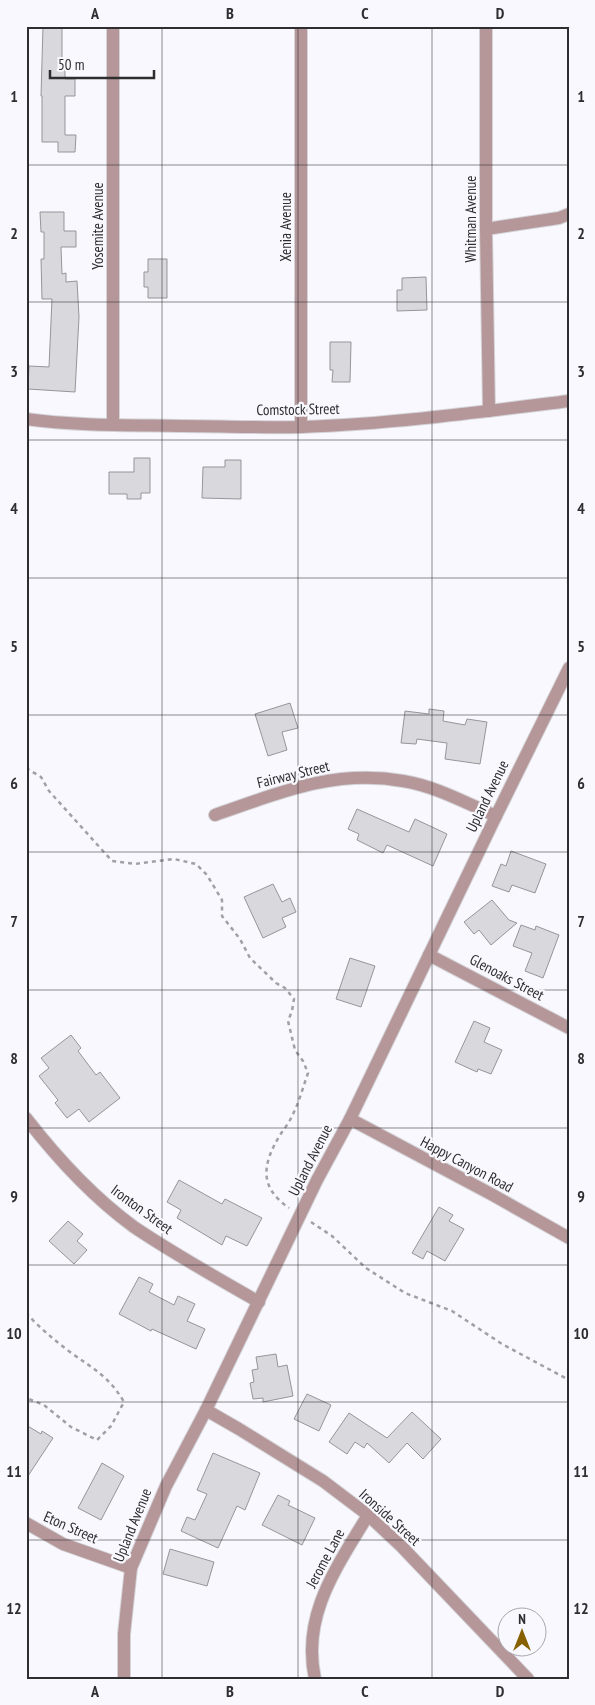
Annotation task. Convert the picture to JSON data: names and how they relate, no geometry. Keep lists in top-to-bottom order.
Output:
{
  "streets": {
    "street": [
      "Whitman Avenue",
      "Yosemite Avenue",
      "Xenia Avenue",
      "Comstock Street",
      "Fairway Street",
      "Upland Avenue",
      "Glenoaks Street",
      "Happy Canyon Road",
      "Ironton Street",
      "Ironside Street",
      "Eton Street",
      "Jerome Lane"
    ]
  },
  "crossings": [
    ["Whitman Avenue", "Comstock Street"],
    ["Yosemite Avenue", "Comstock Street"],
    ["Xenia Avenue", "Comstock Street"],
    ["Fairway Street", "Upland Avenue"],
    ["Upland Avenue", "Glenoaks Street"],
    ["Upland Avenue", "Happy Canyon Road"],
    ["Upland Avenue", "Ironton Street"],
    ["Upland Avenue", "Ironside Street"],
    ["Upland Avenue", "Eton Street"],
    ["Ironside Street", "Jerome Lane"]
  ],
  "scale_bar": "50 m",
  "north": "top",
  "grid": {
    "columns": [
      "A",
      "B",
      "C",
      "D"
    ],
    "rows": [
      "1",
      "2",
      "3",
      "4",
      "5",
      "6",
      "7",
      "8",
      "9",
      "10",
      "11",
      "12"
    ]
  }
}
